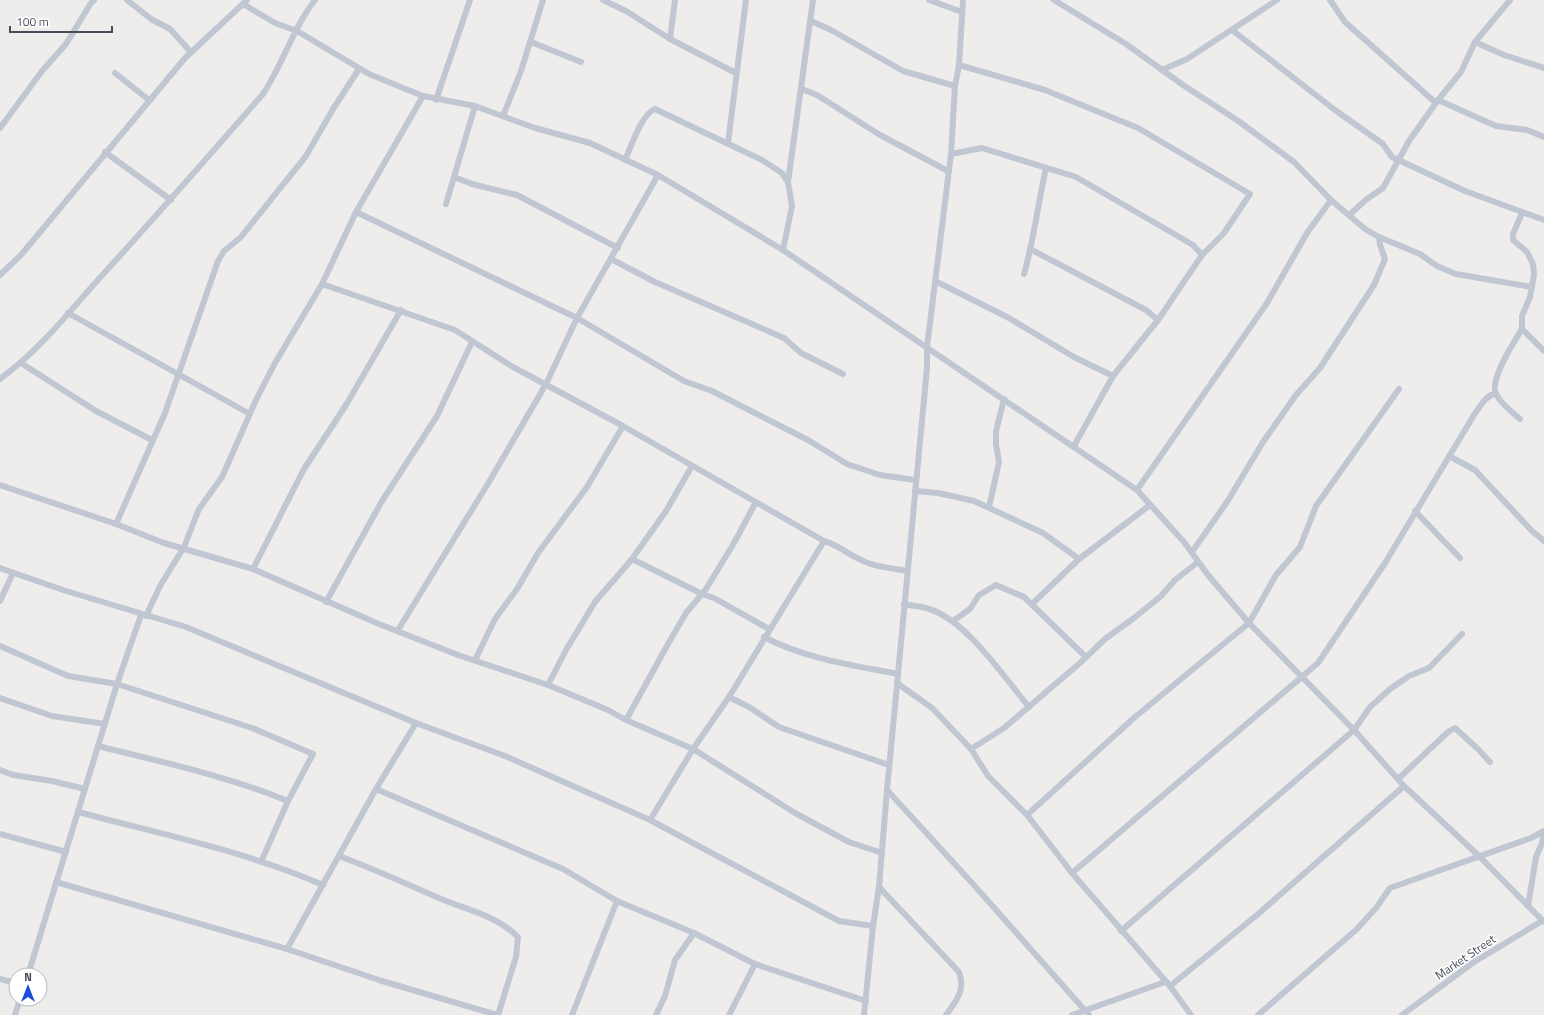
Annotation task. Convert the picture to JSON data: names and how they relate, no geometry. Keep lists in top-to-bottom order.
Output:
{
  "streets": {
    "street": ["Market Street"]
  },
  "scale_bar": "100 m",
  "north": "top"
}
